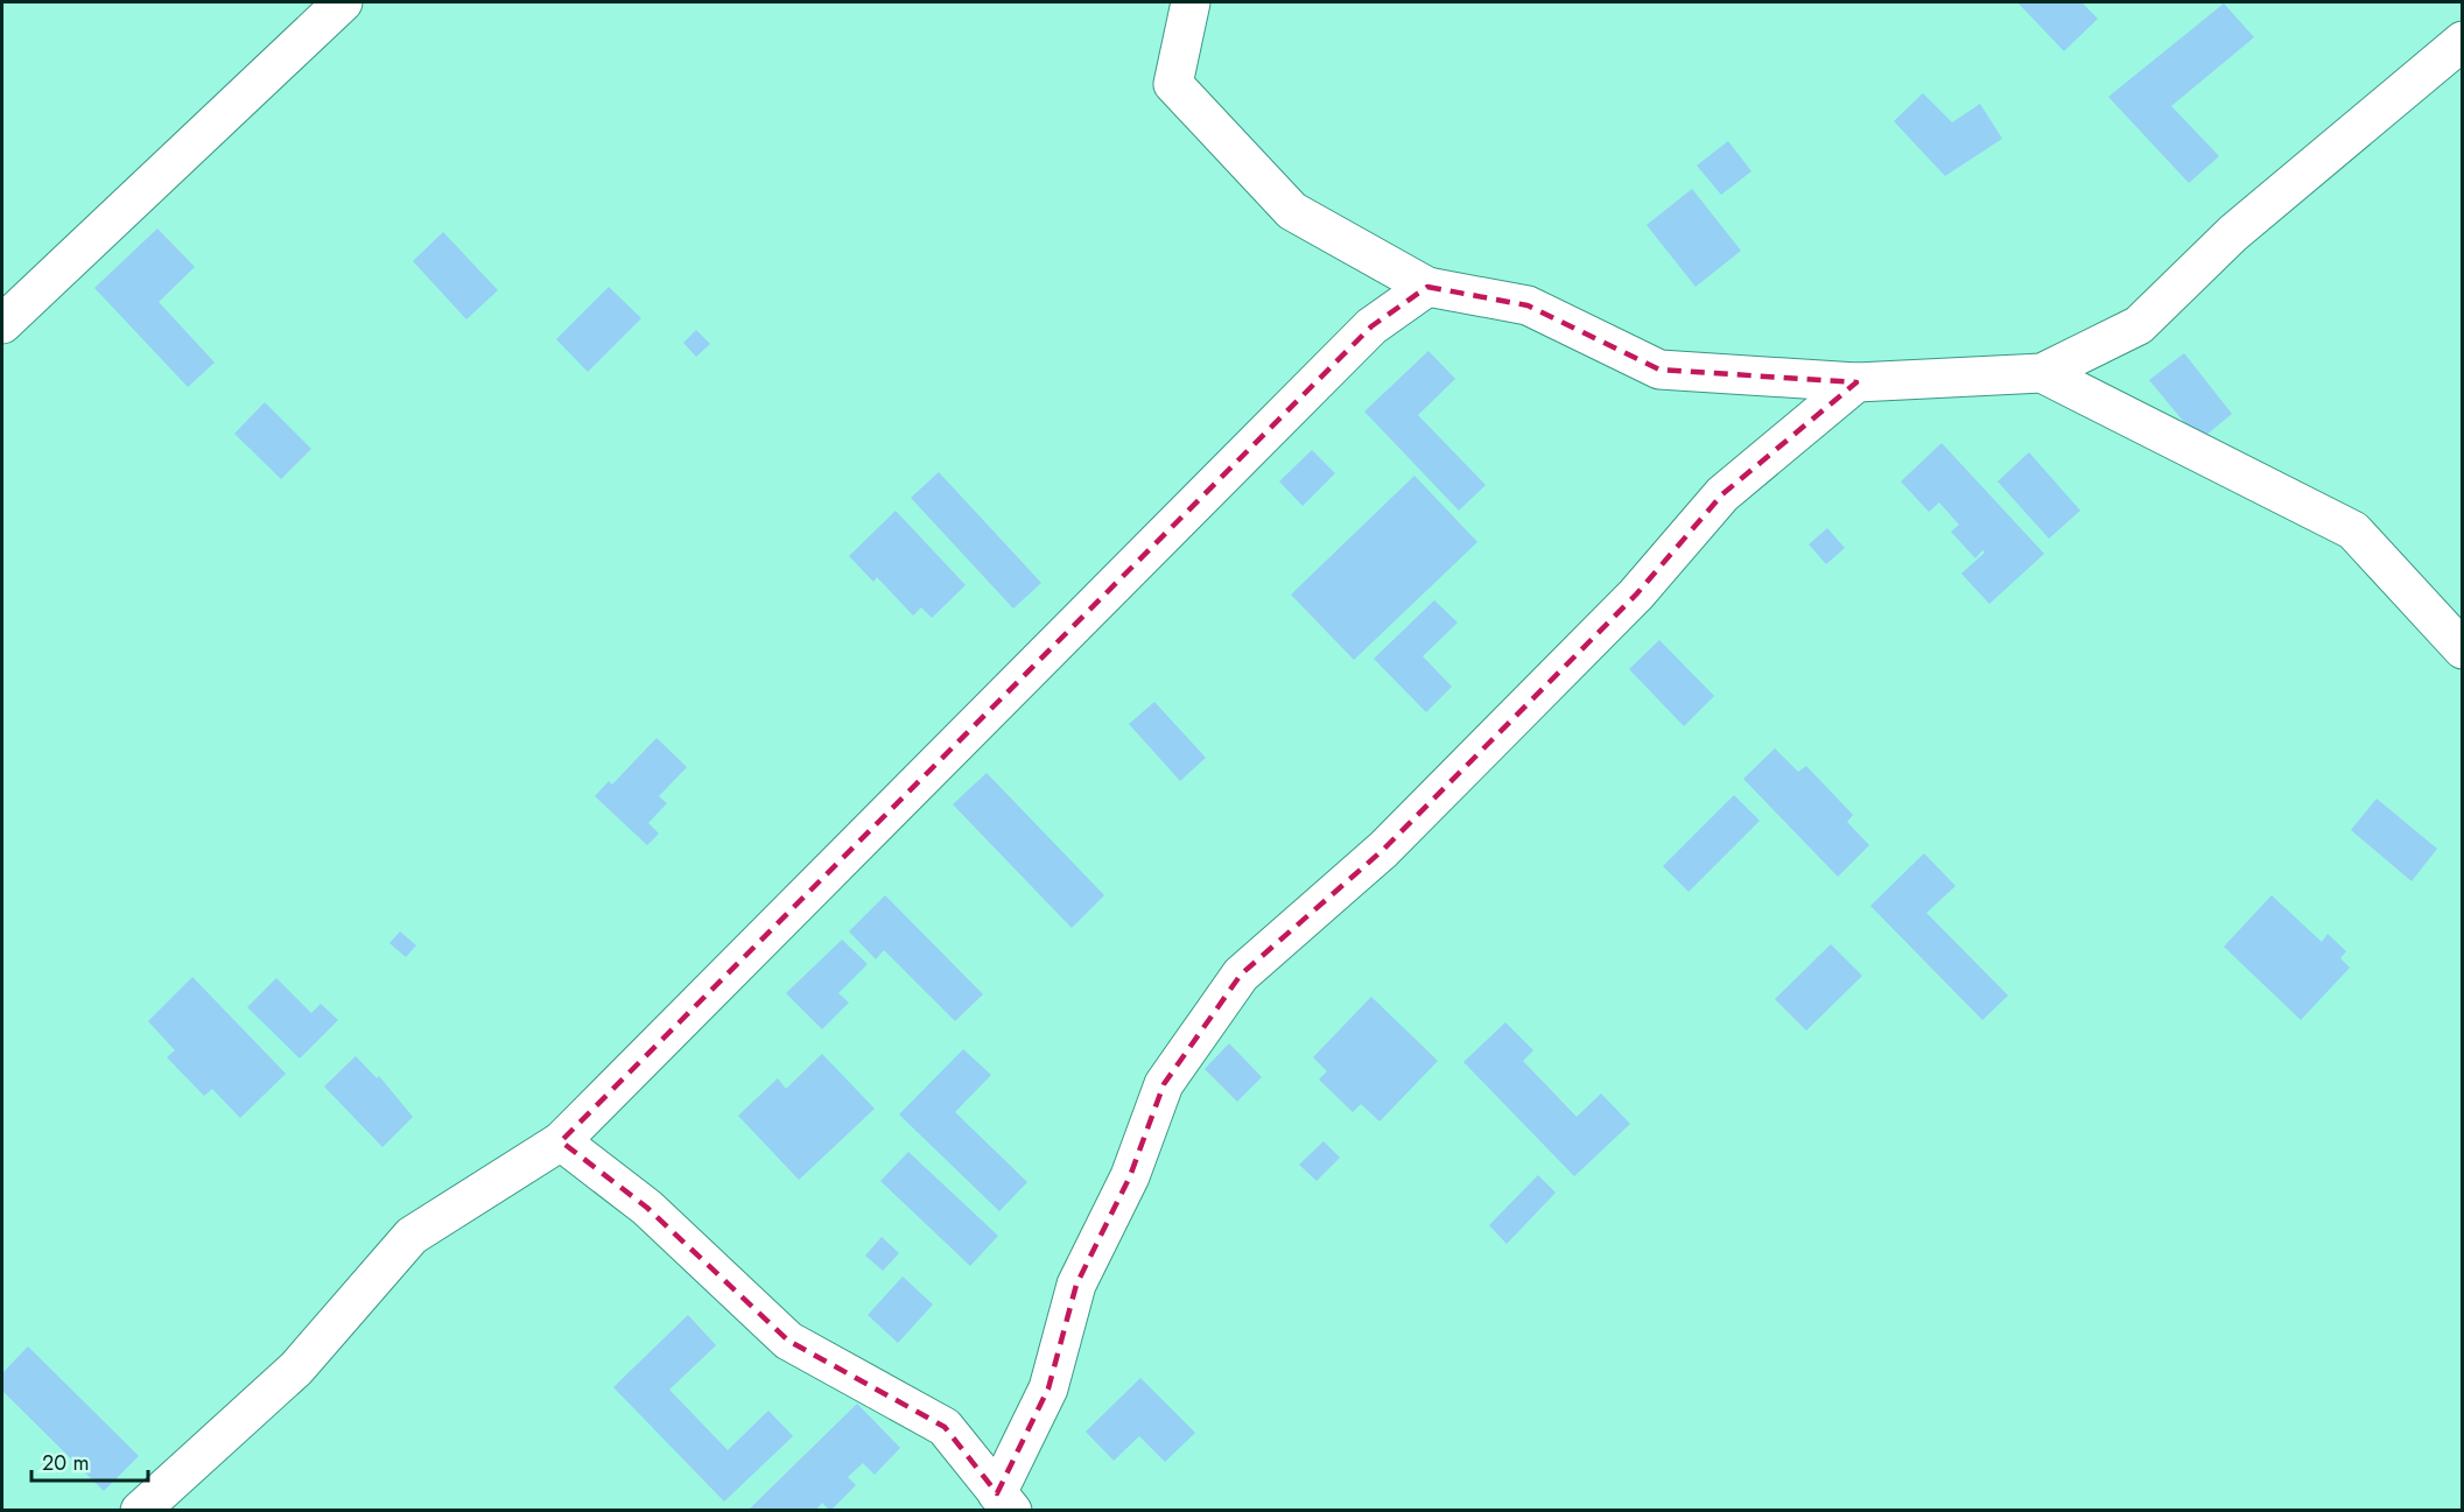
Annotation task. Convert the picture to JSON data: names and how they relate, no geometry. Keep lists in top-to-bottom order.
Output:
{
  "scale_bar": "20 m"
}
